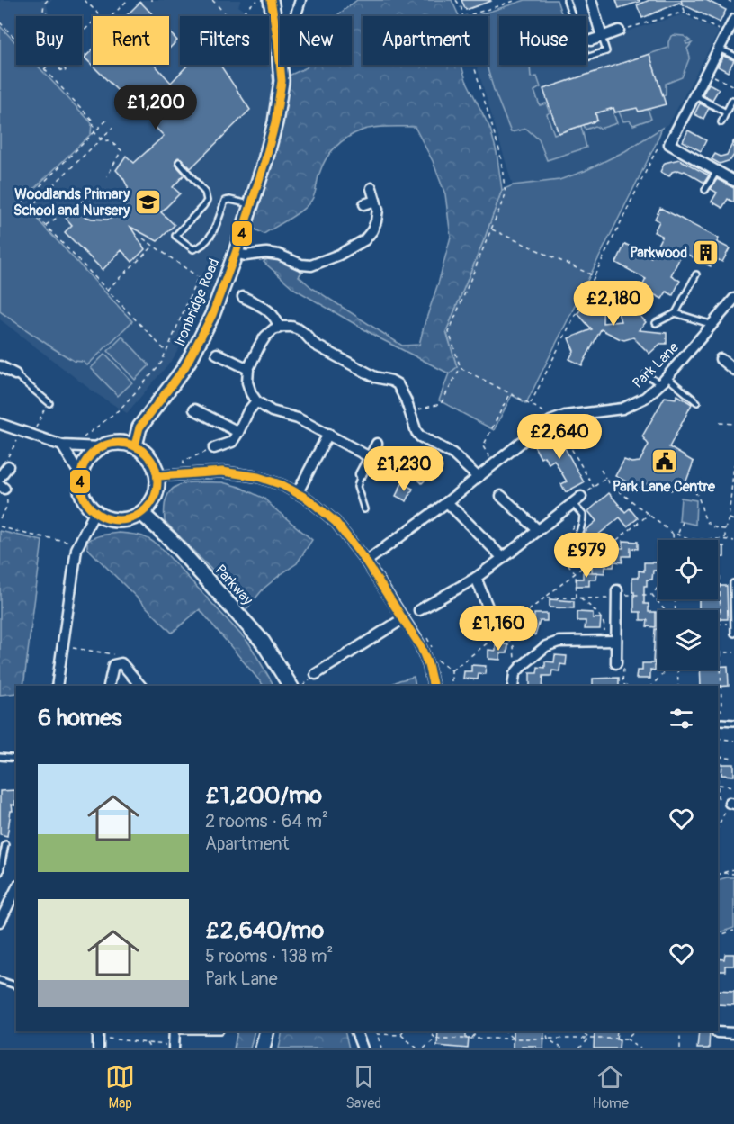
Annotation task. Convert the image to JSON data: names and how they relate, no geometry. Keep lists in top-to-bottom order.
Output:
{
  "streets": {
    "main road": ["Ironbridge Road", "Parkway"],
    "street": ["Park Lane"]
  },
  "crossings": [
    ["Ironbridge Road", "Parkway"]
  ],
  "places": {
    "school or university": ["Woodlands Primary School and Nursery"],
    "building": ["Parkwood"],
    "public building": ["Park Lane Centre"]
  },
  "lines": ["transit line 4"],
  "page": {
    "chip": [
      "Buy",
      "Rent",
      "Filters",
      "New",
      "Apartment",
      "House"
    ],
    "price": [
      "£1,200",
      "£2,180",
      "£2,640",
      "£1,230",
      "£979",
      "£1,160"
    ],
    "heading": "6 homes",
    "list": [
      {
        "name": "£1,200/mo",
        "note": "2 rooms · 64 m² · Apartment"
      },
      {
        "name": "£2,640/mo",
        "note": "5 rooms · 138 m² · Park Lane"
      }
    ],
    "tabs": ["Map", "Saved", "Home"]
  }
}
